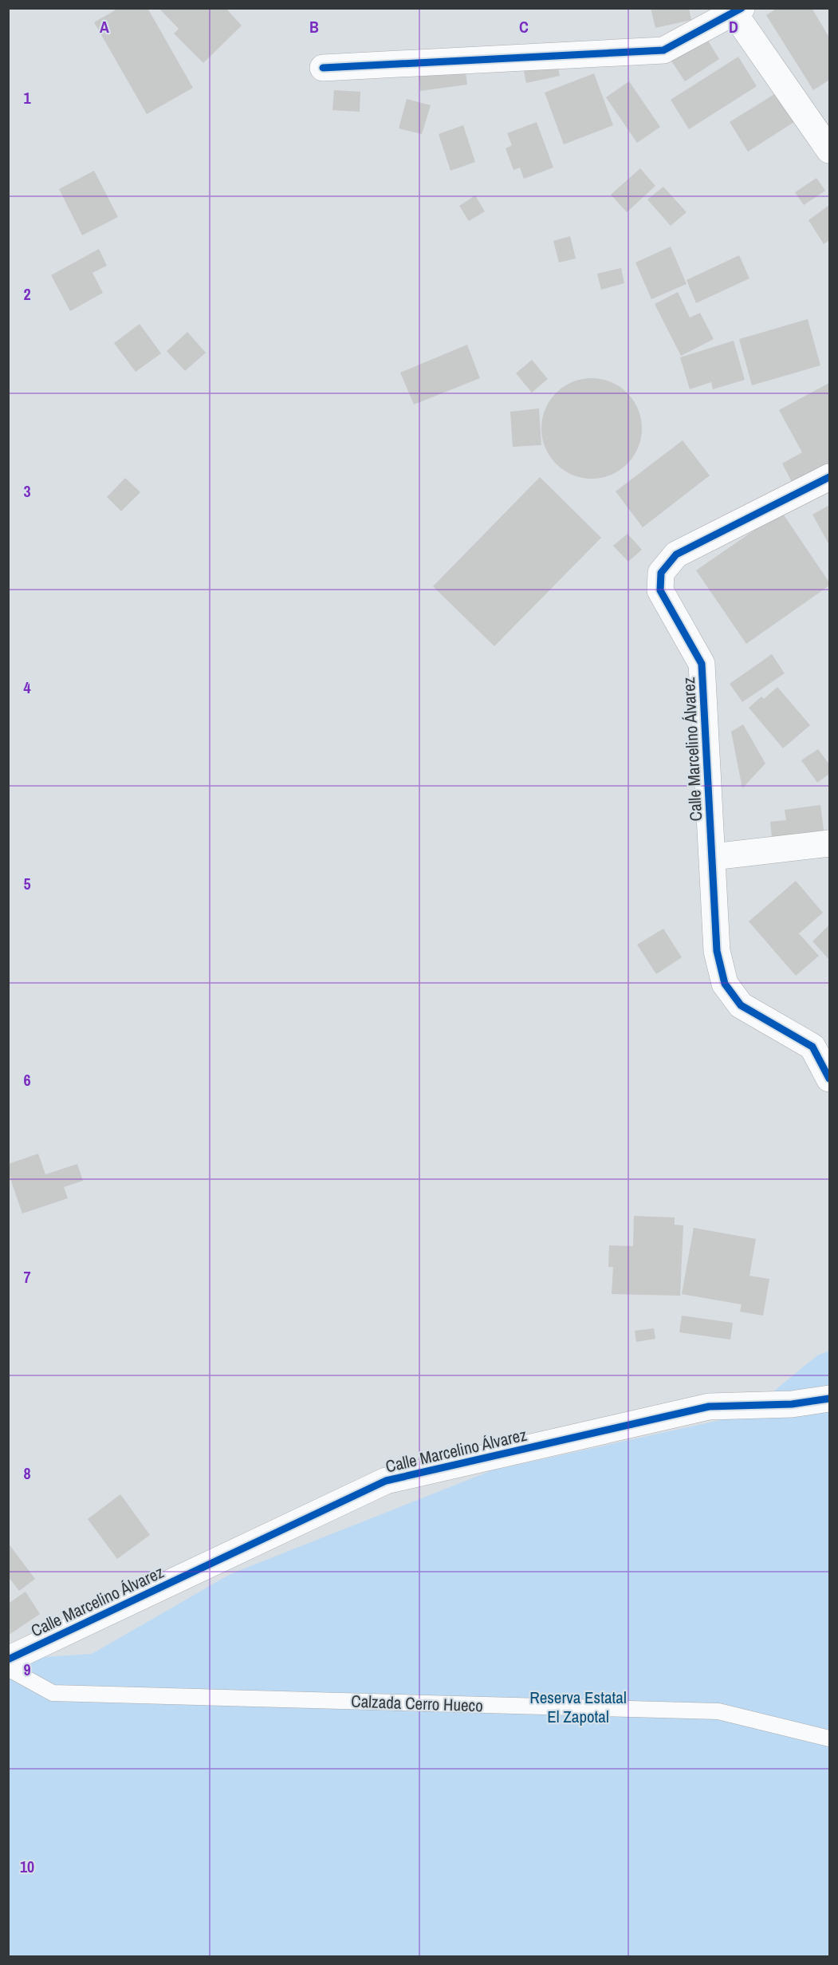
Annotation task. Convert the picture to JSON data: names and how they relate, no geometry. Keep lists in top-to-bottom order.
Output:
{
  "streets": {
    "street": ["Calle Marcelino Álvarez"],
    "lane": ["Calzada Cerro Hueco"]
  },
  "parks": ["Reserva Estatal El Zapotal"],
  "grid": {
    "columns": [
      "A",
      "B",
      "C",
      "D"
    ],
    "rows": [
      "1",
      "2",
      "3",
      "4",
      "5",
      "6",
      "7",
      "8",
      "9",
      "10"
    ]
  }
}
